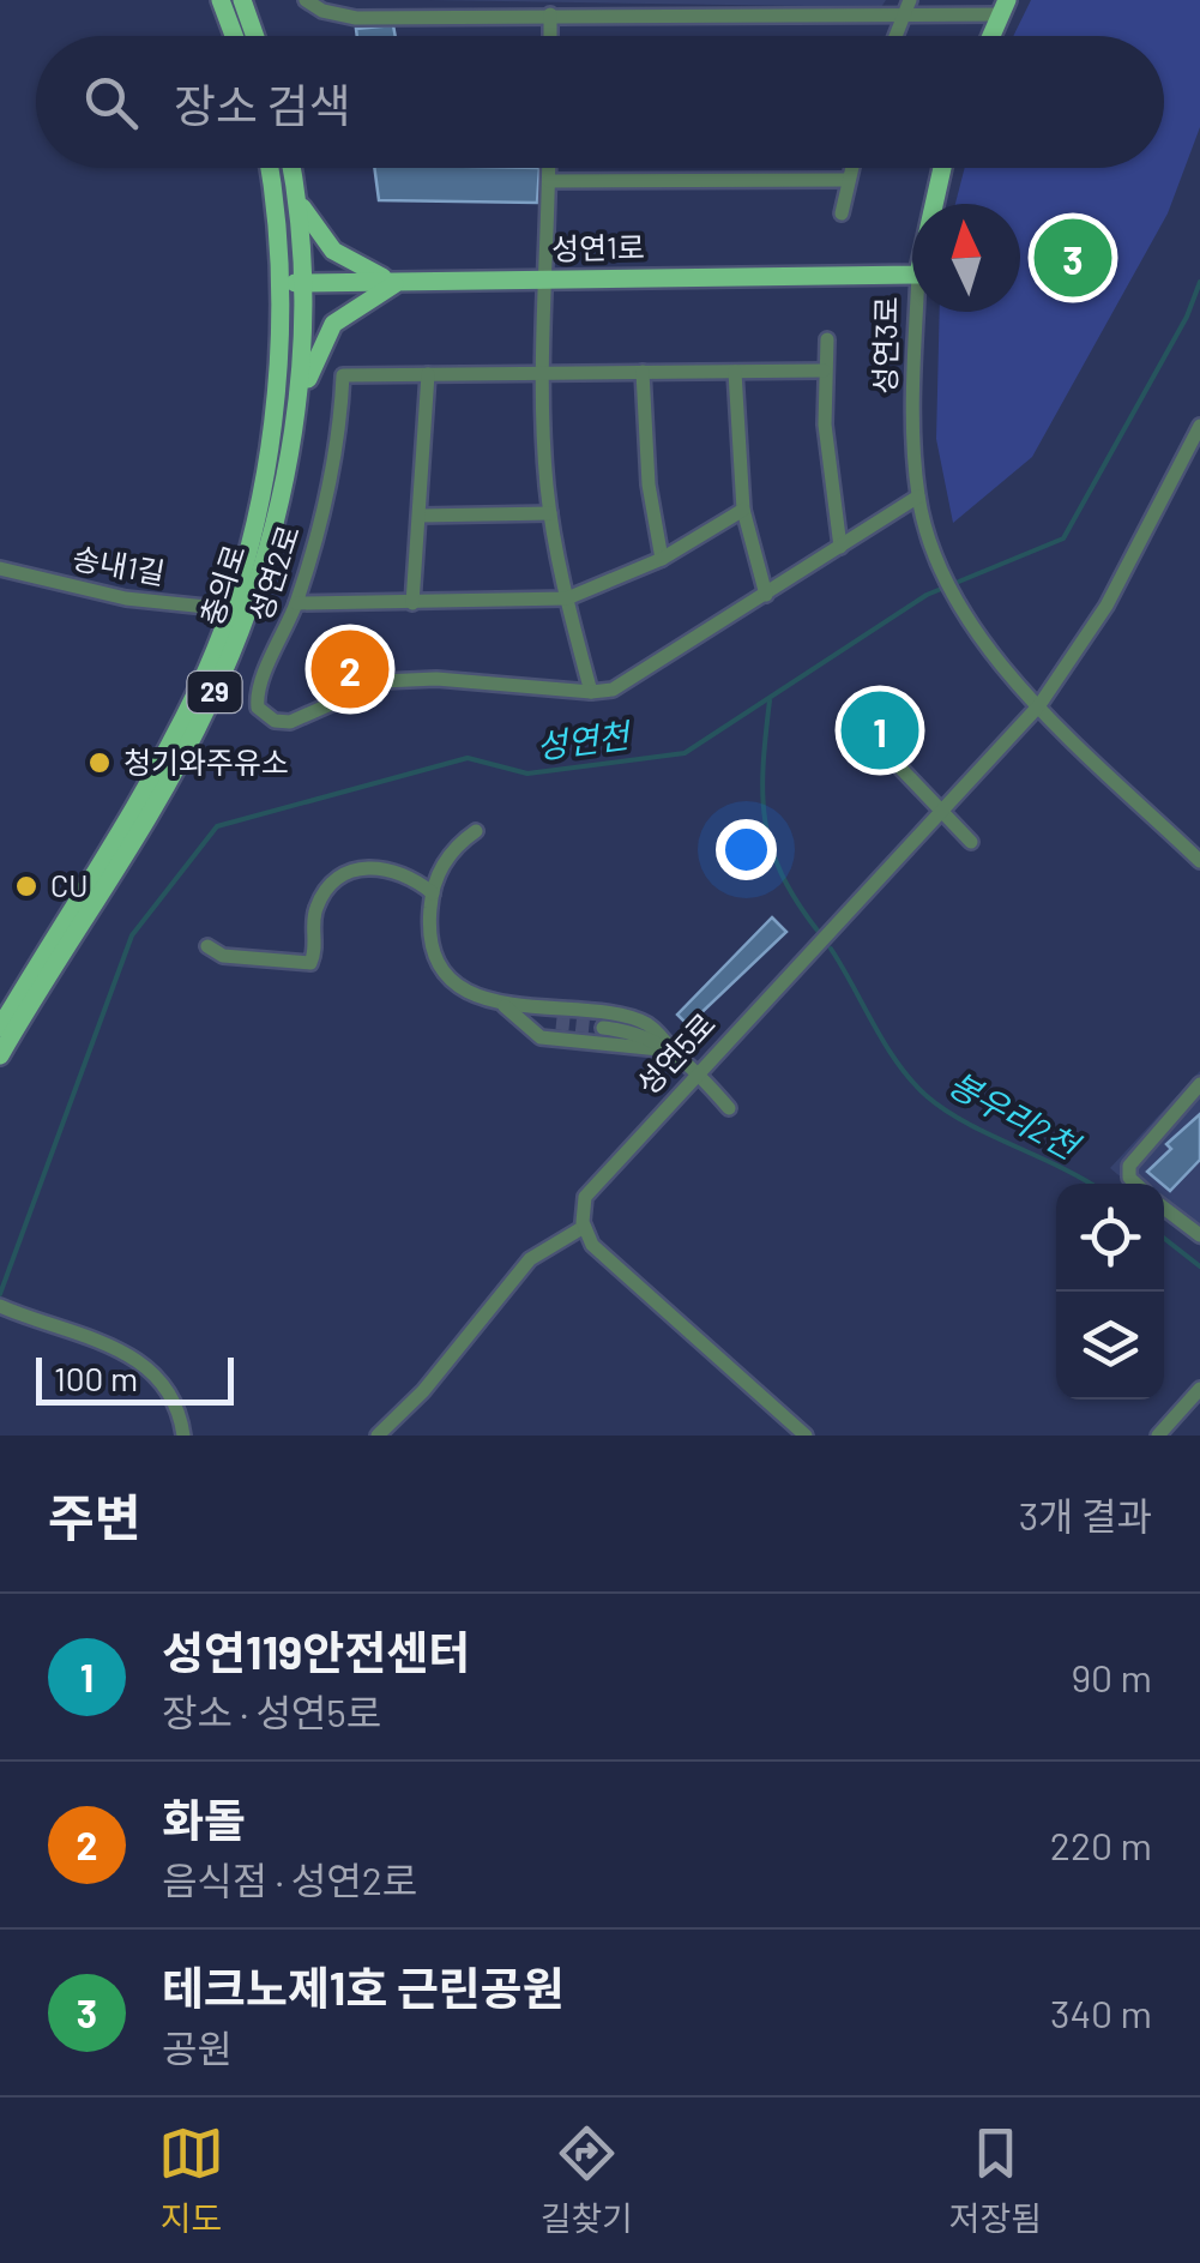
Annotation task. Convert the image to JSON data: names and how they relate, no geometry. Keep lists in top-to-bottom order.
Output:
{
  "streets": {
    "main road": [
      "성연1로",
      "성연3로",
      "충의로",
      "29"
    ],
    "street": ["송내1길", "성연2로", "성연5로"]
  },
  "crossings": [
    ["성연1로", "충의로"],
    ["성연3로", "성연2로"],
    ["성연3로", "성연5로"],
    ["송내1길", "충의로"]
  ],
  "water": ["성연천", "봉우리2천"],
  "places": ["청기와주유소", "CU"],
  "scale_bar": "100 m",
  "north": "top",
  "page": {
    "search": "장소 검색",
    "pins": ["3", "2", "1"],
    "scale": "100 m",
    "heading": ["주변", "3개 결과"],
    "list": [
      {
        "mark": "1",
        "name": "성연119안전센터",
        "note": "장소 · 성연5로",
        "value": "90 m"
      },
      {
        "mark": "2",
        "name": "화돌",
        "note": "음식점 · 성연2로",
        "value": "220 m"
      },
      {
        "mark": "3",
        "name": "테크노제1호 근린공원",
        "note": "공원",
        "value": "340 m"
      }
    ],
    "nav": ["지도", "길찾기", "저장됨"]
  }
}
